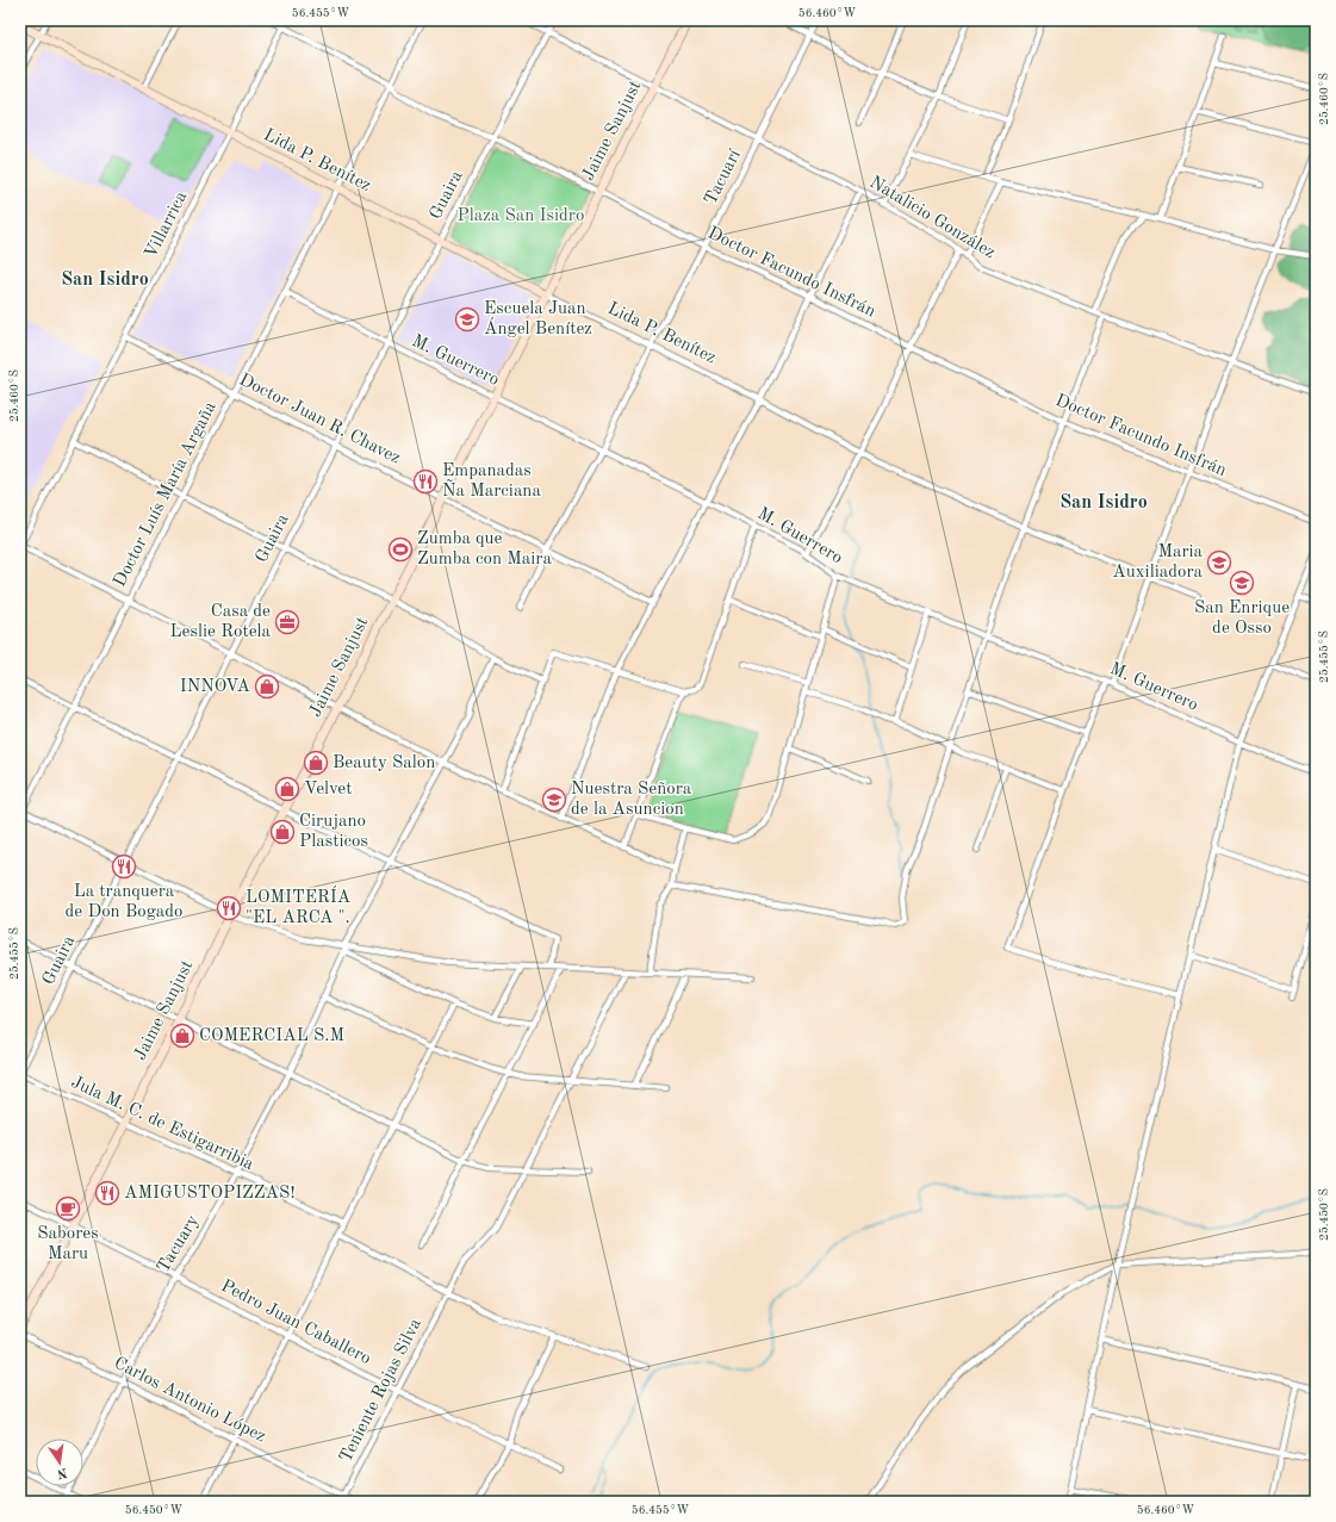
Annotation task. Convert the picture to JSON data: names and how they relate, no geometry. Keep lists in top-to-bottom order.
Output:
{
  "streets": {
    "main road": ["Jaime Sanjust", "Lida P. Benítez"],
    "street": [
      "Tacuarí",
      "Guaira",
      "Natalicio González",
      "Villarrica",
      "Doctor Facundo Insfrán",
      "M. Guerrero",
      "Doctor Juan R. Chavez",
      "Doctor Luís María Argaña",
      "Jula M. C. de Estigarribia",
      "Tacuary",
      "Pedro Juan Caballero",
      "Teniente Rojas Silva",
      "Carlos Antonio López"
    ]
  },
  "crossings": [
    ["Jaime Sanjust", "Lida P. Benítez"],
    ["Jaime Sanjust", "Natalicio González"],
    ["Jaime Sanjust", "Doctor Facundo Insfrán"],
    ["Jaime Sanjust", "M. Guerrero"],
    ["Jaime Sanjust", "Doctor Juan R. Chavez"],
    ["Jaime Sanjust", "Jula M. C. de Estigarribia"],
    ["Jaime Sanjust", "Pedro Juan Caballero"],
    ["Lida P. Benítez", "Tacuarí"],
    ["Lida P. Benítez", "Guaira"],
    ["Lida P. Benítez", "Villarrica"],
    ["Lida P. Benítez", "Doctor Luís María Argaña"],
    ["Tacuarí", "Natalicio González"],
    ["Tacuarí", "Doctor Facundo Insfrán"],
    ["Tacuarí", "M. Guerrero"],
    ["Tacuarí", "Doctor Juan R. Chavez"],
    ["Guaira", "Natalicio González"],
    ["Guaira", "Doctor Facundo Insfrán"],
    ["Guaira", "M. Guerrero"],
    ["Guaira", "Doctor Juan R. Chavez"],
    ["Guaira", "Jula M. C. de Estigarribia"],
    ["Villarrica", "Doctor Facundo Insfrán"],
    ["Villarrica", "Doctor Juan R. Chavez"],
    ["Doctor Facundo Insfrán", "Doctor Luís María Argaña"],
    ["M. Guerrero", "Doctor Luís María Argaña"],
    ["Doctor Juan R. Chavez", "Doctor Luís María Argaña"],
    ["Jula M. C. de Estigarribia", "Tacuary"],
    ["Tacuary", "Pedro Juan Caballero"],
    ["Tacuary", "Carlos Antonio López"],
    ["Pedro Juan Caballero", "Teniente Rojas Silva"],
    ["Teniente Rojas Silva", "Carlos Antonio López"]
  ],
  "districts": ["San Isidro", "San Isidro"],
  "parks": ["Plaza San Isidro"],
  "places": {
    "school or university": [
      "Escuela Juan Ángel Benítez",
      "Maria Auxiliadora",
      "San Enrique de Osso",
      "Nuestra Señora de la Asuncion"
    ],
    "restaurant": [
      "Empanadas Ña Marciana",
      "La tranquera de Don Bogado",
      "LOMITERÍA \"EL ARCA \".",
      "AMIGUSTOPIZZAS!"
    ],
    "sports": ["Zumba que Zumba con Maira"],
    "office": ["Casa de Leslie Rotela"],
    "shop": [
      "INNOVA",
      "Beauty Salon",
      "Velvet",
      "Cirujano Plasticos",
      "COMERCIAL S.M"
    ],
    "cafe": ["Sabores Maru"]
  },
  "north": "bottom",
  "coordinates": [
    "56.455°W",
    "56.460°W",
    "25.460°S",
    "25.455°S",
    "25.450°S",
    "56.450°W"
  ]
}
